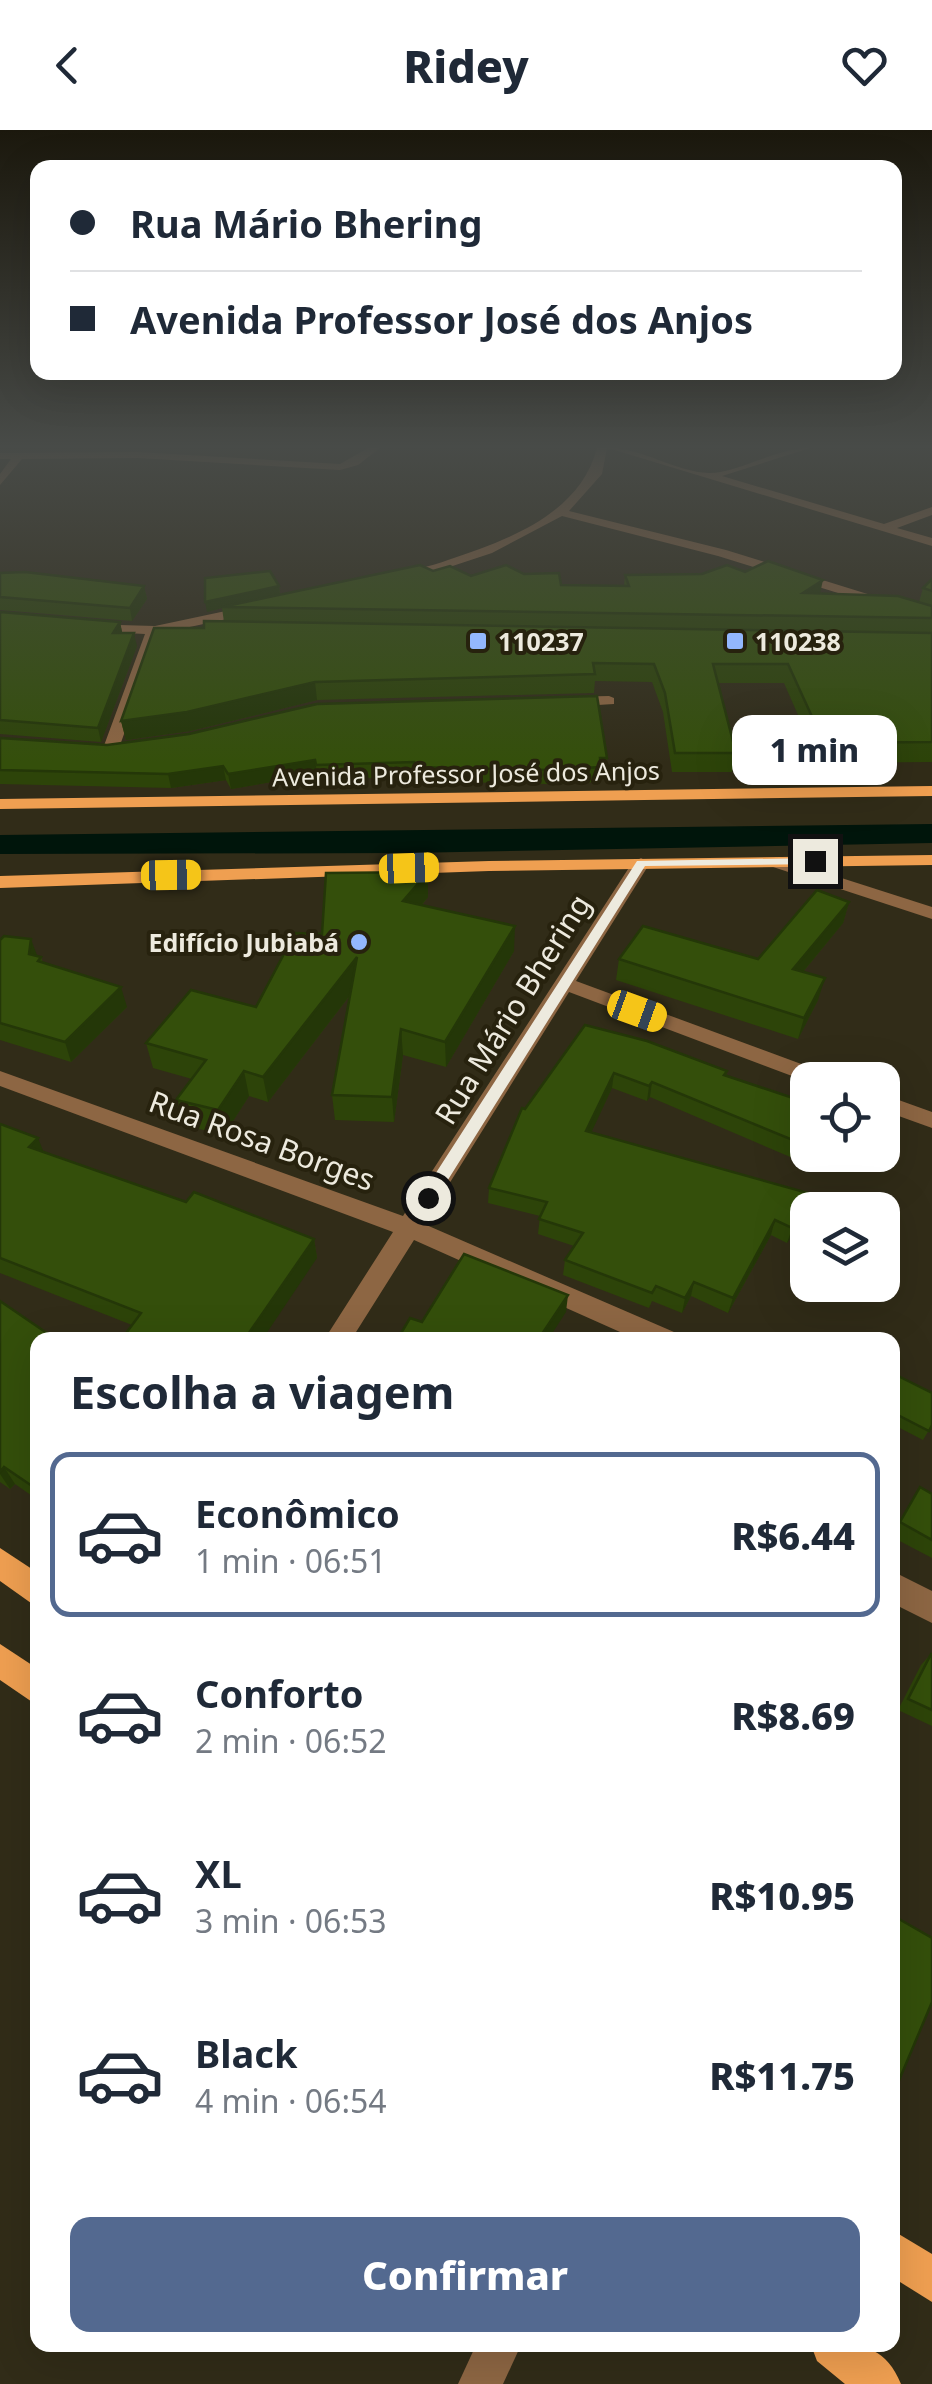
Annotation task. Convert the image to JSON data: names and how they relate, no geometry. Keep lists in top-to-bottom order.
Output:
{
  "streets": {
    "main road": ["Avenida Professor José dos Anjos"],
    "street": ["Rua Mário Bhering", "Rua Rosa Borges"]
  },
  "crossings": [
    ["Rua Mário Bhering", "Rua Rosa Borges"]
  ],
  "places": {
    "transit": ["110237", "110238"],
    "other": ["Edifício Jubiabá"]
  },
  "page": {
    "header": "Ridey",
    "banner": ["Rua Mário Bhering", "Avenida Professor José dos Anjos"],
    "bubble": "1 min",
    "heading": "Escolha a viagem",
    "list": [
      {
        "name": "Econômico",
        "note": "1 min · 06:51",
        "value": "R$6.44"
      },
      {
        "name": "Conforto",
        "note": "2 min · 06:52",
        "value": "R$8.69"
      },
      {
        "name": "XL",
        "note": "3 min · 06:53",
        "value": "R$10.95"
      },
      {
        "name": "Black",
        "note": "4 min · 06:54",
        "value": "R$11.75"
      }
    ],
    "buttons": "Confirmar"
  }
}
